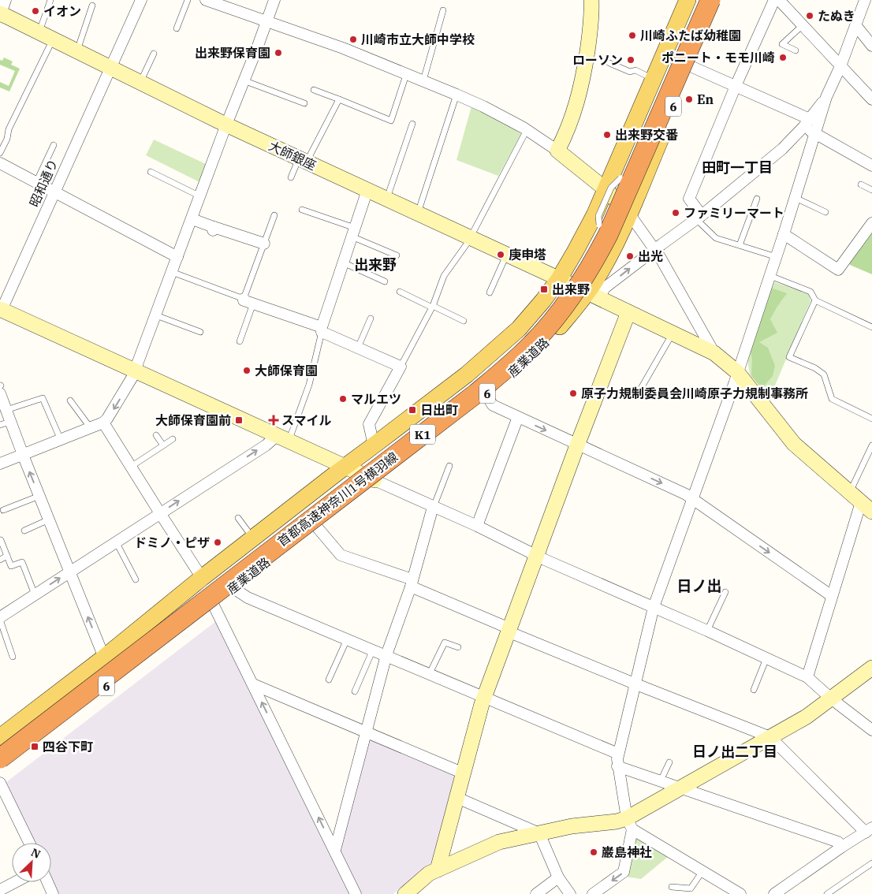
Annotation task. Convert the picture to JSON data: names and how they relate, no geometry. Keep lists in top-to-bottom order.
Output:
{
  "streets": {
    "highway": ["K1", "首都高速神奈川1号横羽線"],
    "main road": ["6", "産業道路"],
    "street": ["大師銀座", "昭和通り"]
  },
  "crossings": [
    ["大師銀座", "昭和通り"],
    ["大師銀座", "産業道路"],
    ["産業道路", "首都高速神奈川1号横羽線"]
  ],
  "districts": [
    "田町一丁目",
    "出来野",
    "日ノ出",
    "日ノ出二丁目"
  ],
  "places": {
    "other": [
      "イオン",
      "たぬき",
      "川崎ふたば幼稚園",
      "川崎市立大師中学校",
      "出来野保育園",
      "ポニート・モモ川崎",
      "ローソン",
      "En",
      "出来野交番",
      "ファミリーマート",
      "庚申塔",
      "出光",
      "大師保育園",
      "原子力規制委員会川崎原子力規制事務所",
      "マルエツ",
      "ドミノ・ピザ",
      "巌島神社"
    ],
    "transit": [
      "出来野",
      "日出町",
      "大師保育園前",
      "四谷下町"
    ],
    "health": ["スマイル"]
  },
  "north": "top right"
}
